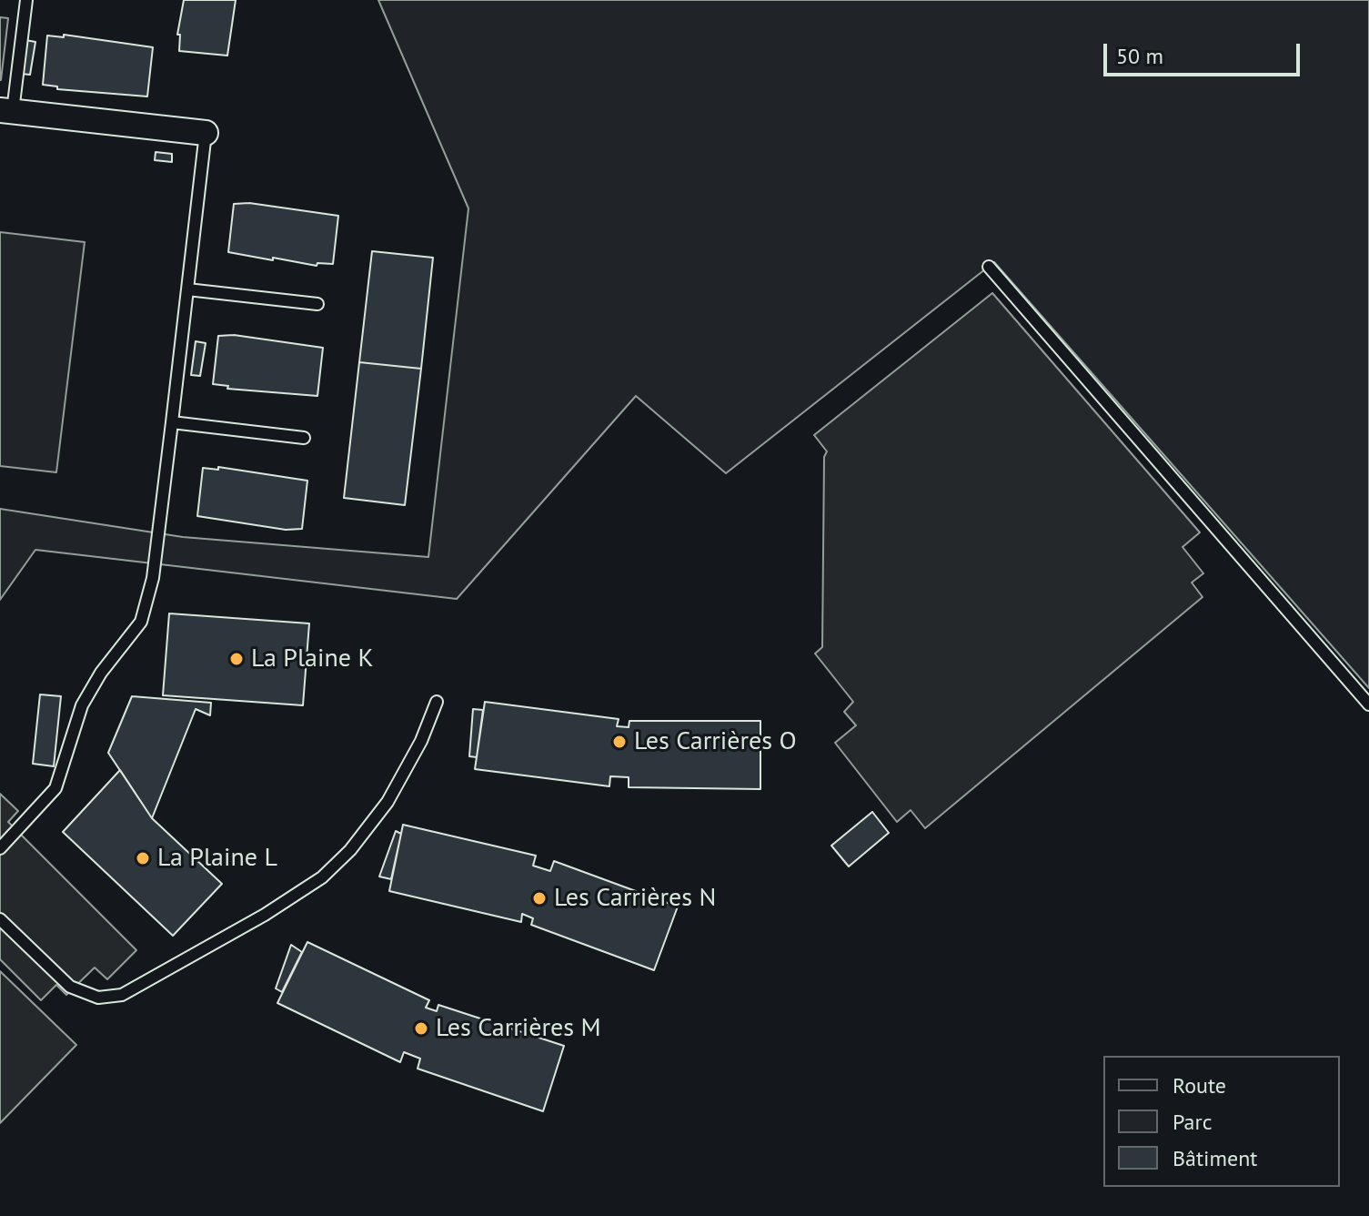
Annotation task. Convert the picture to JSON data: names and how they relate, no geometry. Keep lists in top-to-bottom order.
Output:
{
  "places": [
    "La Plaine K",
    "Les Carrières O",
    "La Plaine L",
    "Les Carrières N",
    "Les Carrières M"
  ],
  "legend": ["Route", "Parc", "Bâtiment"],
  "scale_bar": "50 m"
}
